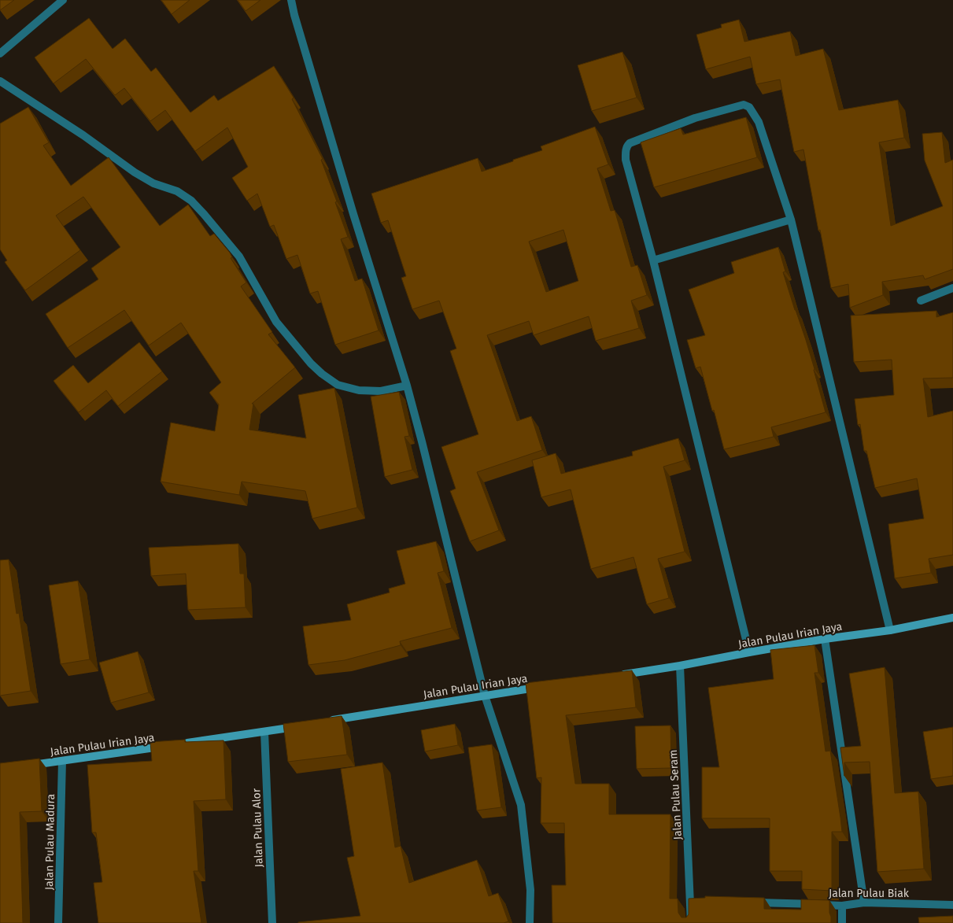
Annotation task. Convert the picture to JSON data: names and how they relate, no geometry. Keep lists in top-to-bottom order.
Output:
{
  "streets": {
    "street": [
      "Jalan Pulau Irian Jaya",
      "Jalan Pulau Seram",
      "Jalan Pulau Alor",
      "Jalan Pulau Madura",
      "Jalan Pulau Biak"
    ]
  },
  "crossings": [
    ["Jalan Pulau Irian Jaya", "Jalan Pulau Seram"],
    ["Jalan Pulau Irian Jaya", "Jalan Pulau Alor"],
    ["Jalan Pulau Irian Jaya", "Jalan Pulau Madura"]
  ]
}
